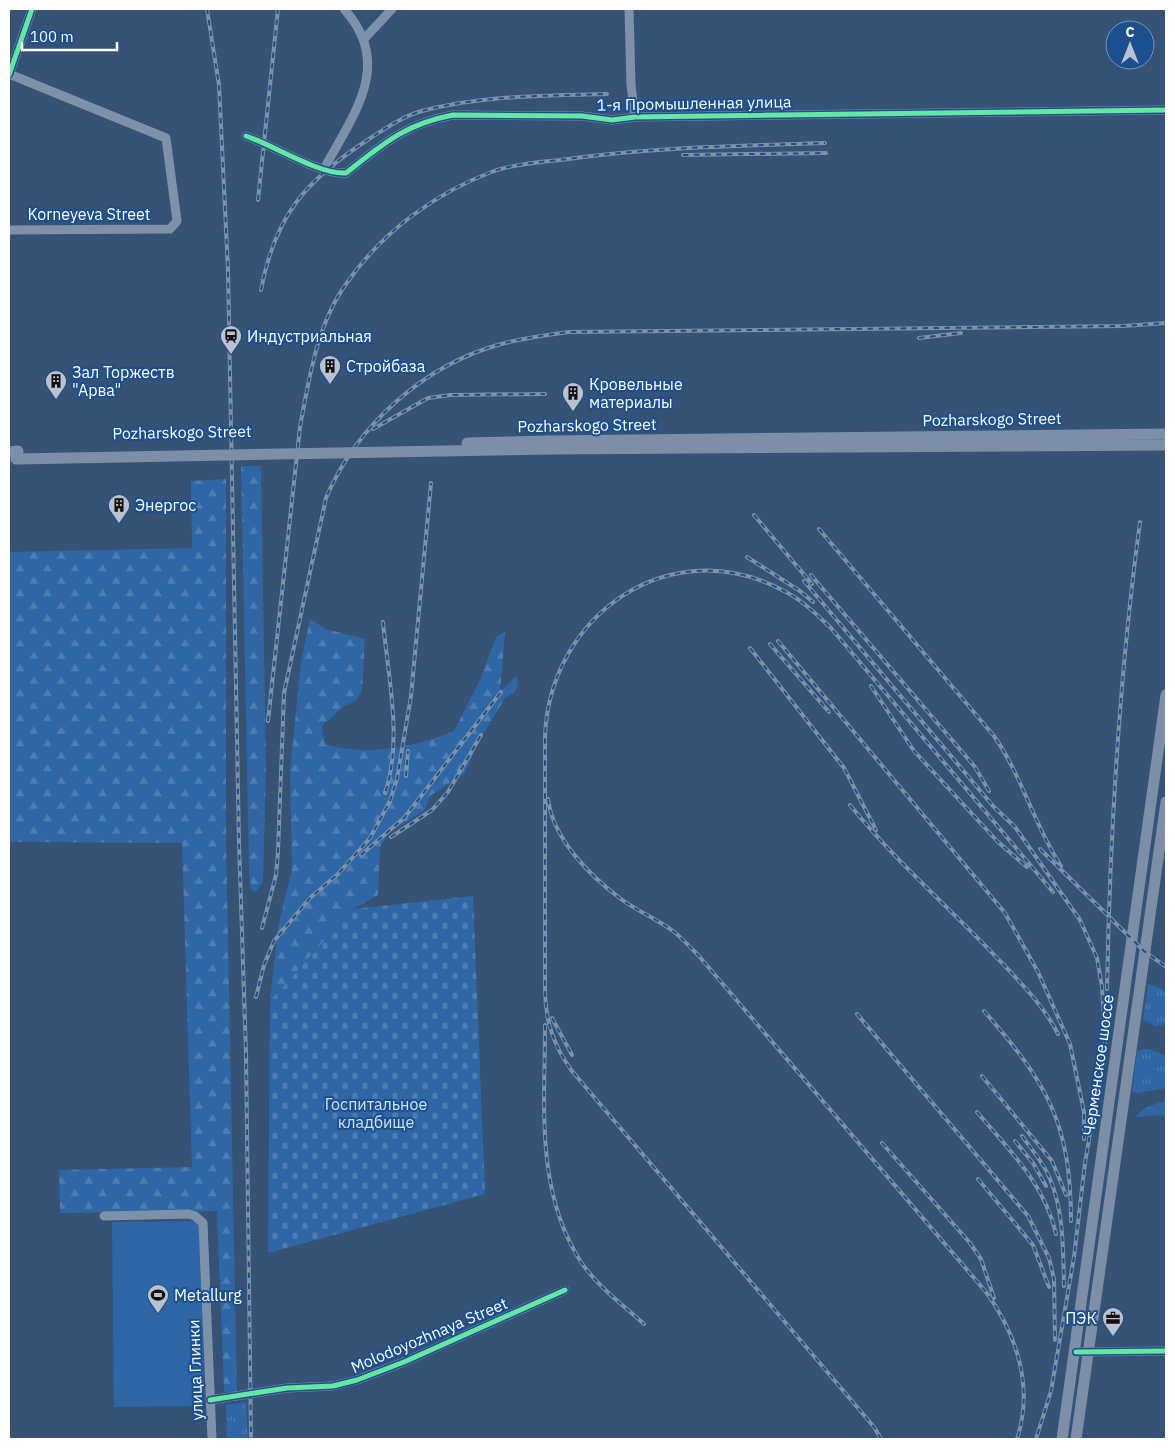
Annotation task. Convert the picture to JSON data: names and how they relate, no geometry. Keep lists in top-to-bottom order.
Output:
{
  "streets": {
    "main road": ["Pozharskogo Street", "Черменское шоссе"],
    "street": [
      "1-я Промышленная улица",
      "Korneyeva Street",
      "Molodoyozhnaya Street",
      "улица Глинки"
    ]
  },
  "crossings": [
    ["Molodoyozhnaya Street", "улица Глинки"]
  ],
  "parks": ["Госпитальное кладбище"],
  "places": {
    "station": ["Индустриальная"],
    "building": [
      "Стройбаза",
      "Зал Торжеств \"Арва\"",
      "Кровельные материалы",
      "Энергос"
    ],
    "sports": ["Metallurg"],
    "office": ["ПЭК"]
  },
  "scale_bar": "100 m",
  "north": "top"
}
